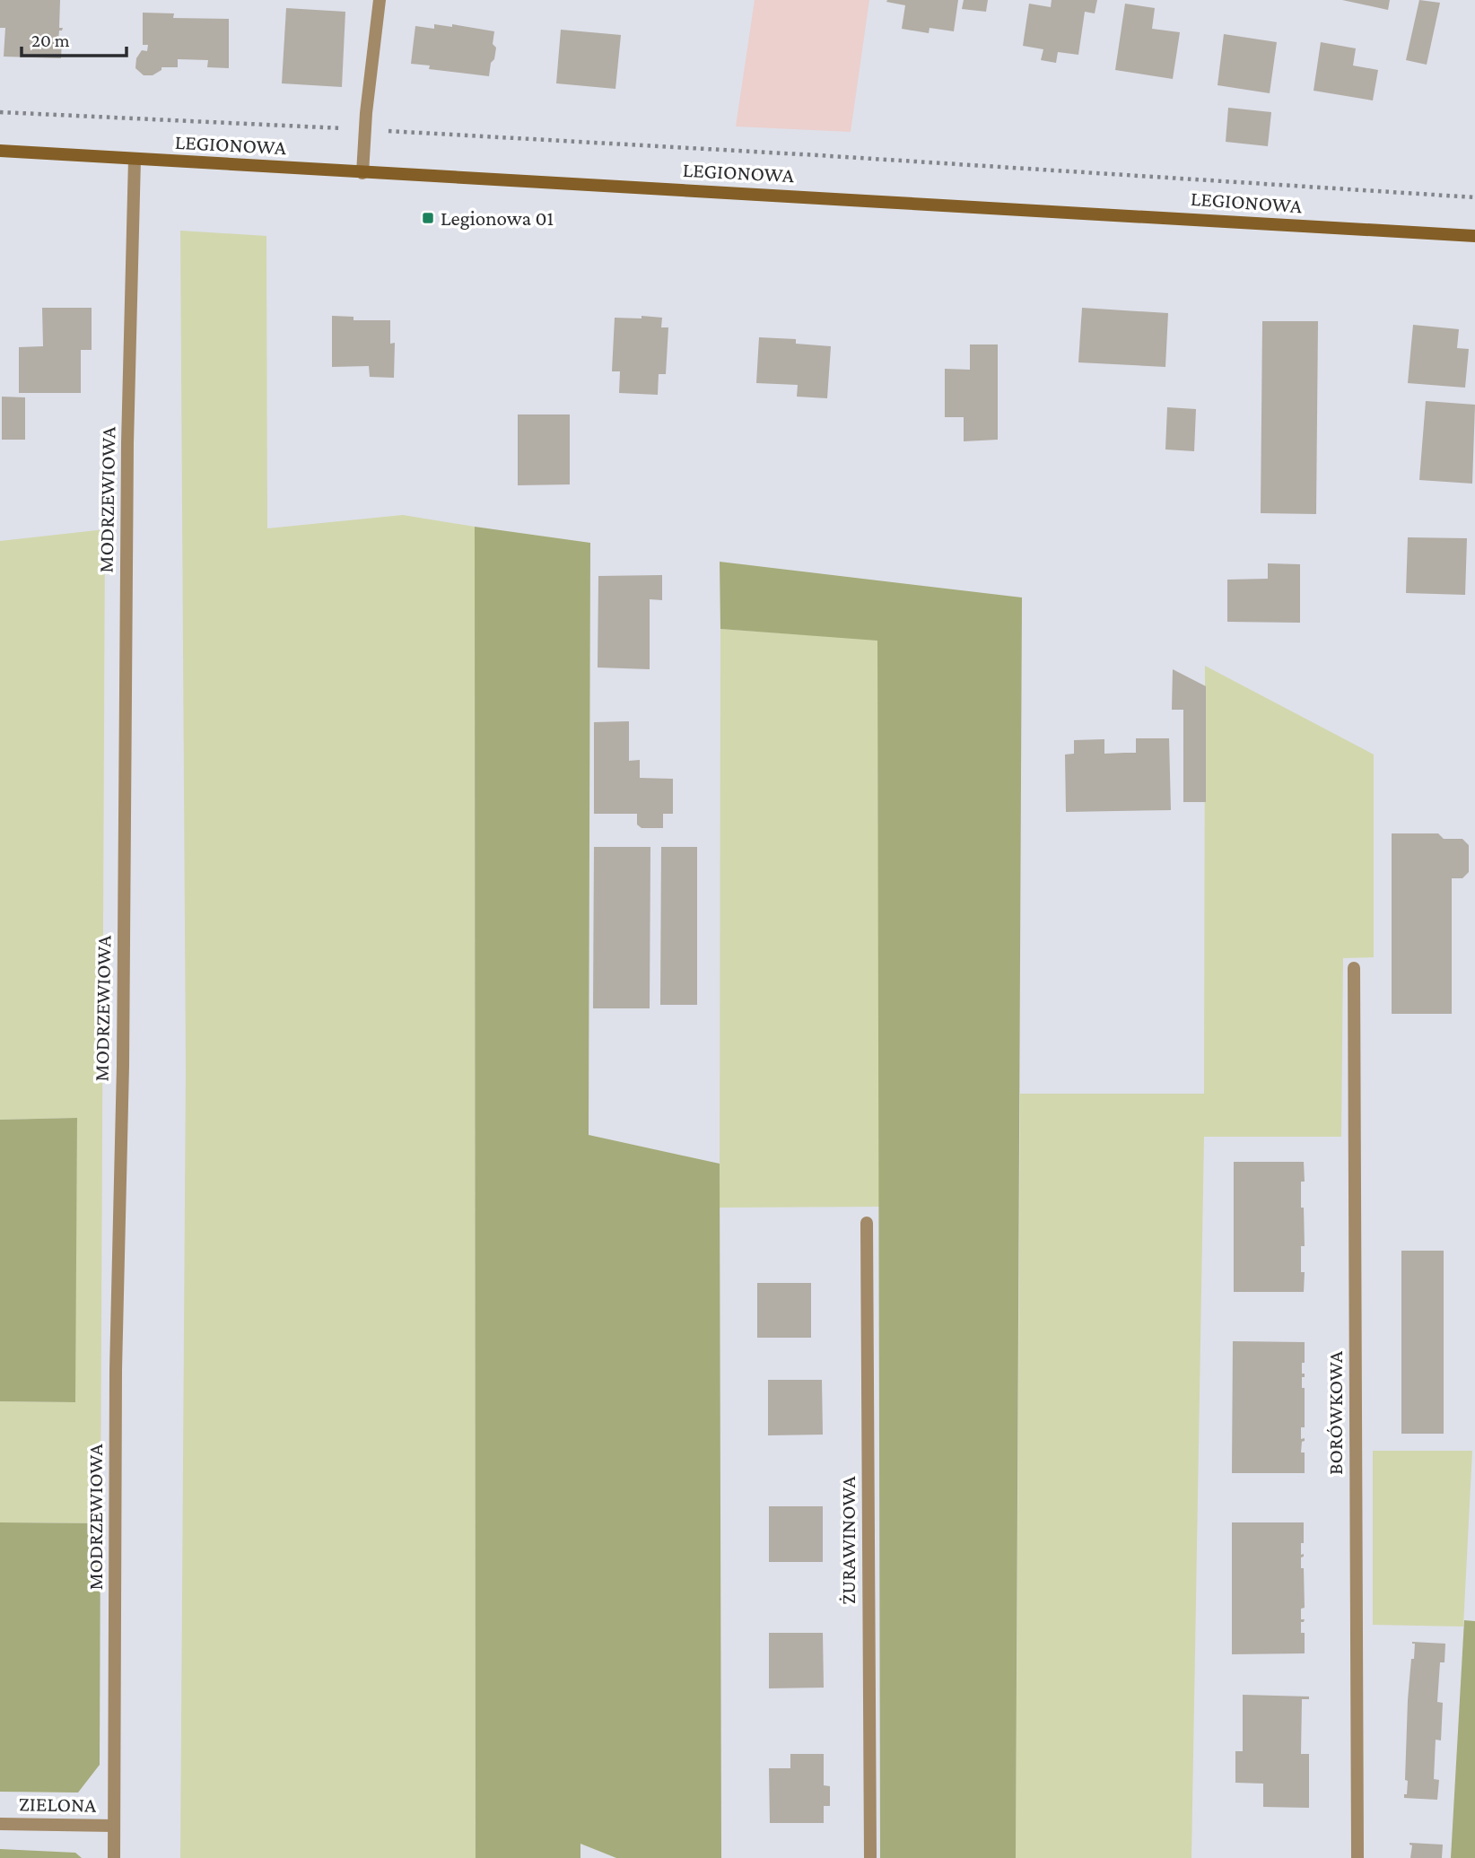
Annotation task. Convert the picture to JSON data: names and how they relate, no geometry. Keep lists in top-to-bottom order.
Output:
{
  "streets": {
    "main road": ["LEGIONOWA"],
    "street": [
      "MODRZEWIOWA",
      "BORÓWKOWA",
      "ŻURAWINOWA",
      "ZIELONA"
    ]
  },
  "crossings": [
    ["LEGIONOWA", "MODRZEWIOWA"],
    ["MODRZEWIOWA", "ZIELONA"]
  ],
  "places": {
    "transit": ["Legionowa 01"]
  },
  "scale_bar": "20 m"
}
